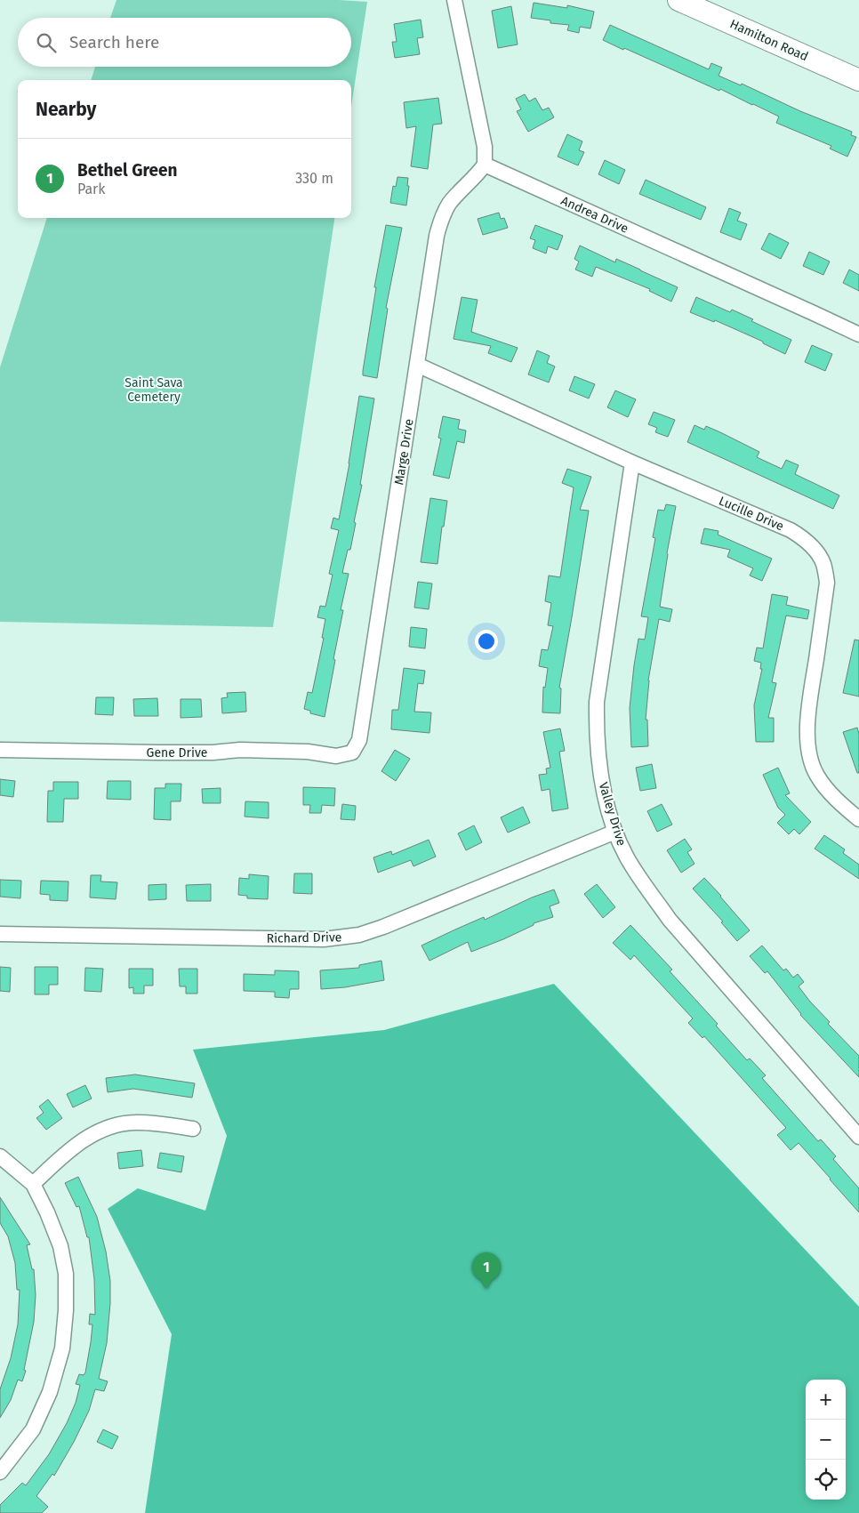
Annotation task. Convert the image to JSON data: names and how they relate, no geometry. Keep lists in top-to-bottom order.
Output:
{
  "streets": {
    "street": [
      "Hamilton Road",
      "Andrea Drive",
      "Marge Drive",
      "Lucille Drive",
      "Gene Drive",
      "Valley Drive",
      "Richard Drive"
    ]
  },
  "crossings": [
    ["Andrea Drive", "Marge Drive"],
    ["Marge Drive", "Lucille Drive"],
    ["Marge Drive", "Gene Drive"],
    ["Lucille Drive", "Valley Drive"],
    ["Valley Drive", "Richard Drive"]
  ],
  "parks": ["Saint Sava Cemetery"],
  "page": {
    "search": "Search here",
    "heading": "Nearby",
    "list": [
      {
        "mark": "1",
        "name": "Bethel Green",
        "note": "Park",
        "value": "330 m"
      }
    ],
    "pins": "1",
    "map_buttons": ["+", "−"]
  }
}
